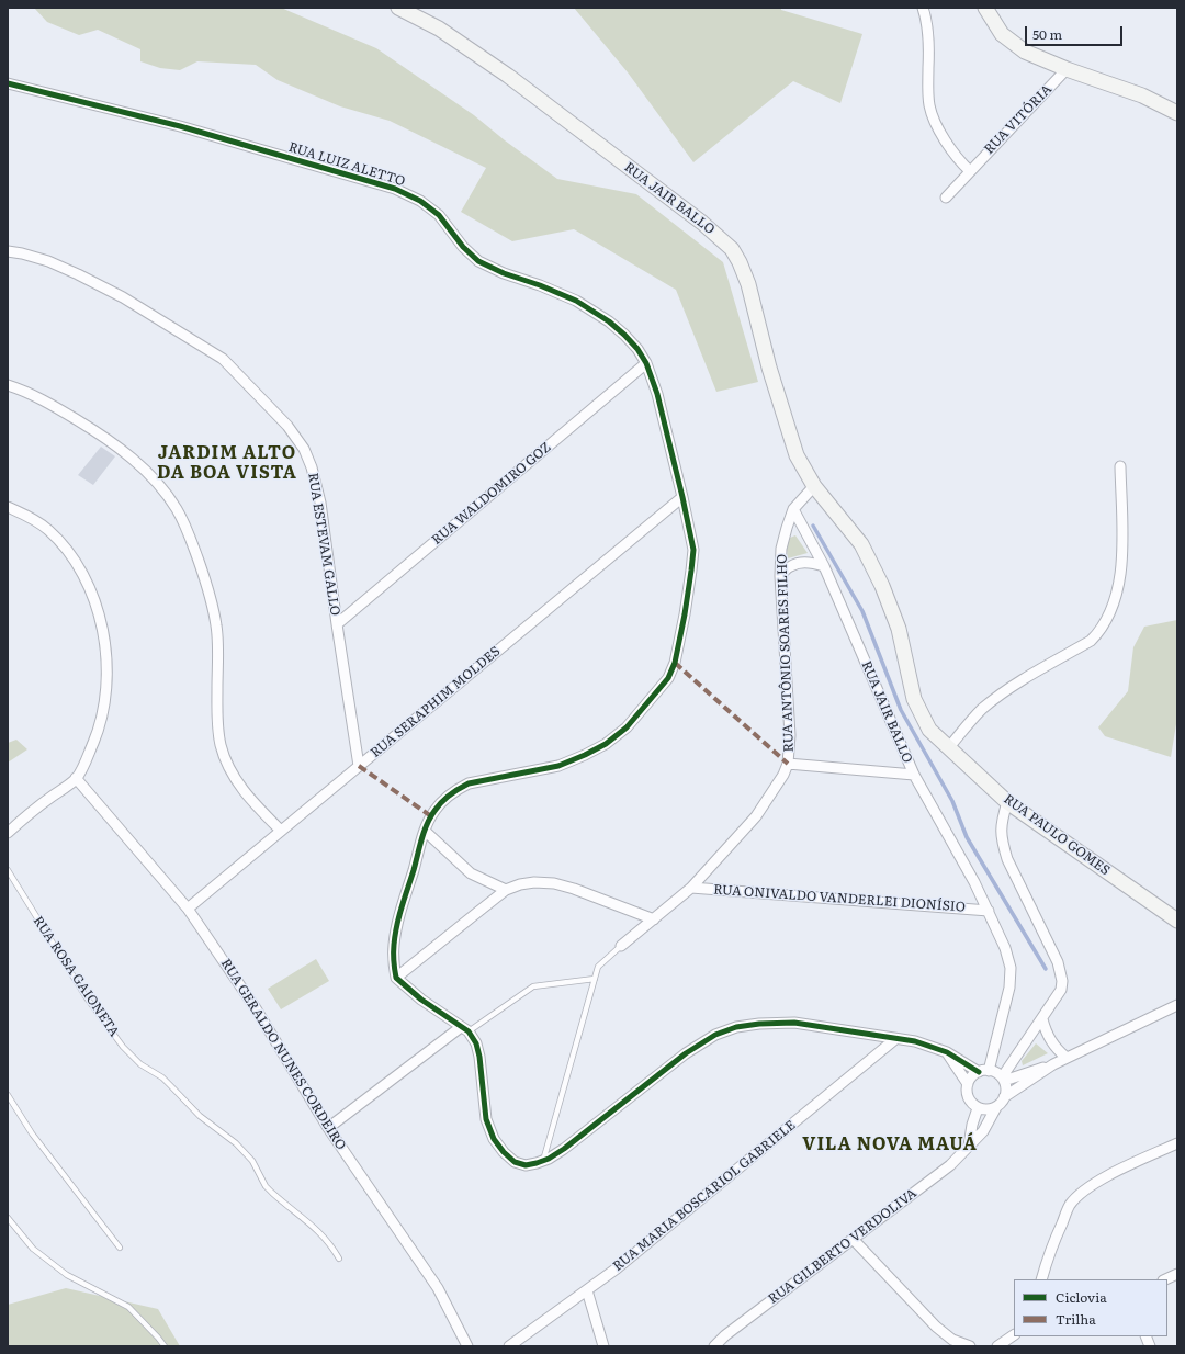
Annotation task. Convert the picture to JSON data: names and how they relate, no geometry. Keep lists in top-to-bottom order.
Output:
{
  "streets": {
    "main road": ["RUA JAIR BALLO", "RUA PAULO GOMES"],
    "street": [
      "RUA VITÓRIA",
      "RUA LUIZ ALETTO",
      "RUA WALDOMIRO GOZ",
      "RUA ESTEVAM GALLO",
      "RUA ANTÔNIO SOARES FILHO",
      "RUA SERAPHIM MOLDES",
      "RUA ONIVALDO VANDERLEI DIONÍSIO",
      "RUA GERALDO NUNES CORDEIRO",
      "RUA MARIA BOSCARIOL GABRIELE",
      "RUA GILBERTO VERDOLIVA"
    ],
    "lane": ["RUA ROSA GAIONETA"]
  },
  "crossings": [
    ["RUA LUIZ ALETTO", "RUA WALDOMIRO GOZ"],
    ["RUA LUIZ ALETTO", "RUA SERAPHIM MOLDES"],
    ["RUA JAIR BALLO", "RUA ANTÔNIO SOARES FILHO"],
    ["RUA JAIR BALLO", "RUA PAULO GOMES"],
    ["RUA JAIR BALLO", "RUA ONIVALDO VANDERLEI DIONÍSIO"],
    ["RUA JAIR BALLO", "RUA GILBERTO VERDOLIVA"],
    ["RUA WALDOMIRO GOZ", "RUA ESTEVAM GALLO"],
    ["RUA ESTEVAM GALLO", "RUA SERAPHIM MOLDES"],
    ["RUA ANTÔNIO SOARES FILHO", "RUA PAULO GOMES"],
    ["RUA ANTÔNIO SOARES FILHO", "RUA ONIVALDO VANDERLEI DIONÍSIO"],
    ["RUA SERAPHIM MOLDES", "RUA GERALDO NUNES CORDEIRO"]
  ],
  "districts": ["JARDIM ALTO DA BOA VISTA", "VILA NOVA MAUÁ"],
  "legend": ["Ciclovia", "Trilha"],
  "scale_bar": "50 m"
}
